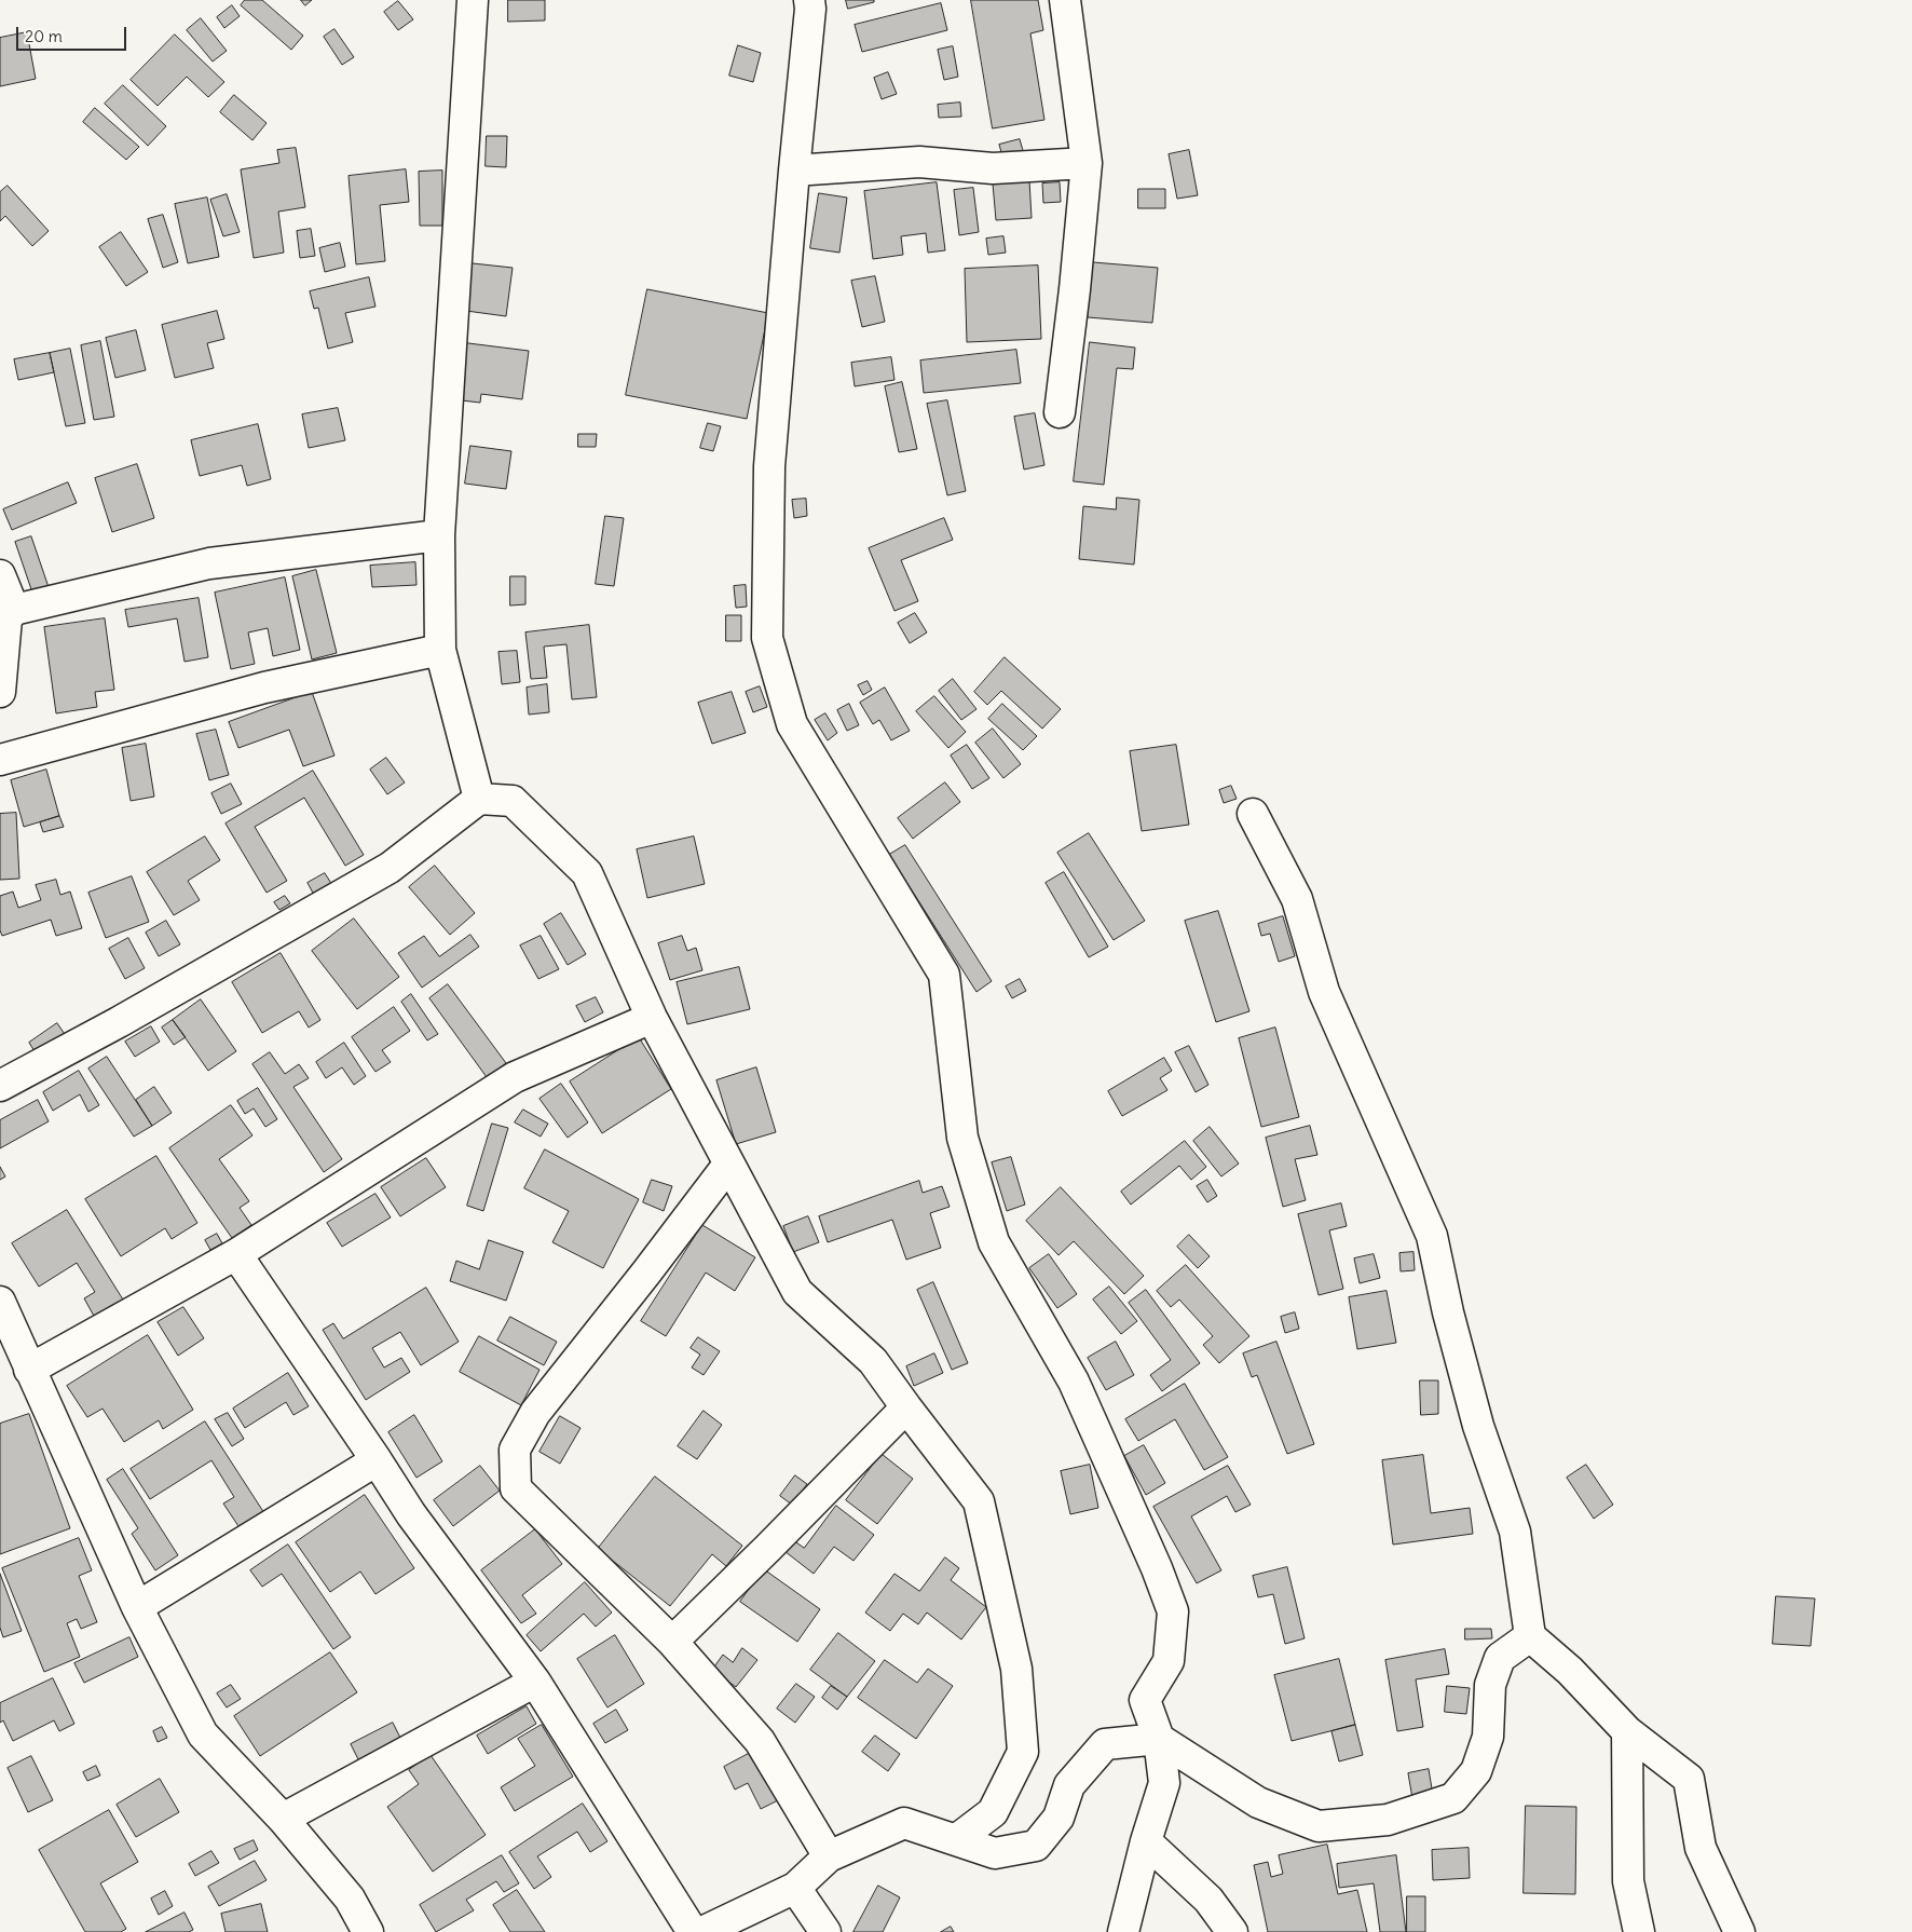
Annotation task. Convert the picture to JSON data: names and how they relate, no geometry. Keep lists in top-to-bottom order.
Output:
{
  "scale_bar": "20 m"
}
